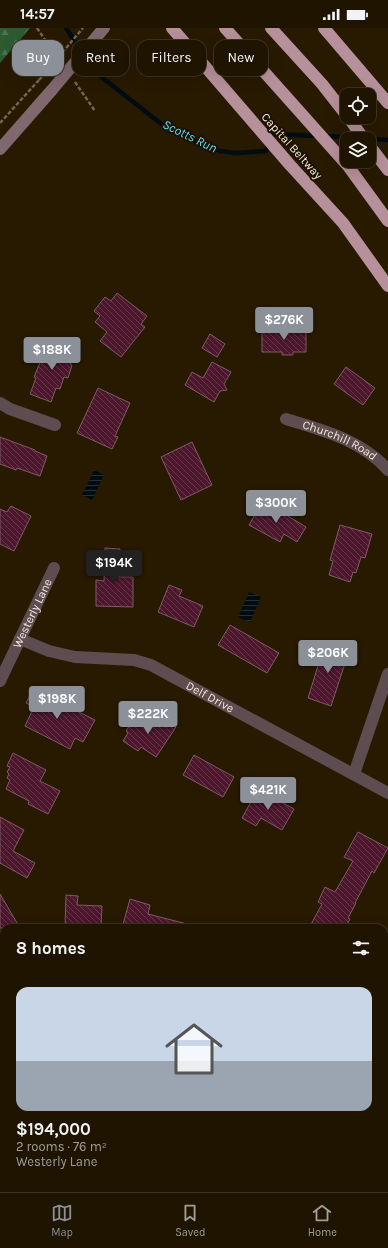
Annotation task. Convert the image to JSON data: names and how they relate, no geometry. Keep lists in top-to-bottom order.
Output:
{
  "streets": {
    "highway": ["Capital Beltway"],
    "street": ["Churchill Road", "Westerly Lane", "Delf Drive"]
  },
  "crossings": [
    ["Westerly Lane", "Delf Drive"]
  ],
  "water": ["Scotts Run"],
  "page": {
    "status": "14:57",
    "chip": [
      "Buy",
      "Rent",
      "Filters",
      "New"
    ],
    "price": [
      "$276K",
      "$188K",
      "$300K",
      "$194K",
      "$206K",
      "$198K",
      "$222K",
      "$421K"
    ],
    "heading": "8 homes",
    "list": [
      {
        "name": "$194,000",
        "note": "2 rooms · 76 m² · Westerly Lane"
      }
    ],
    "tabs": ["Map", "Saved", "Home"]
  }
}
